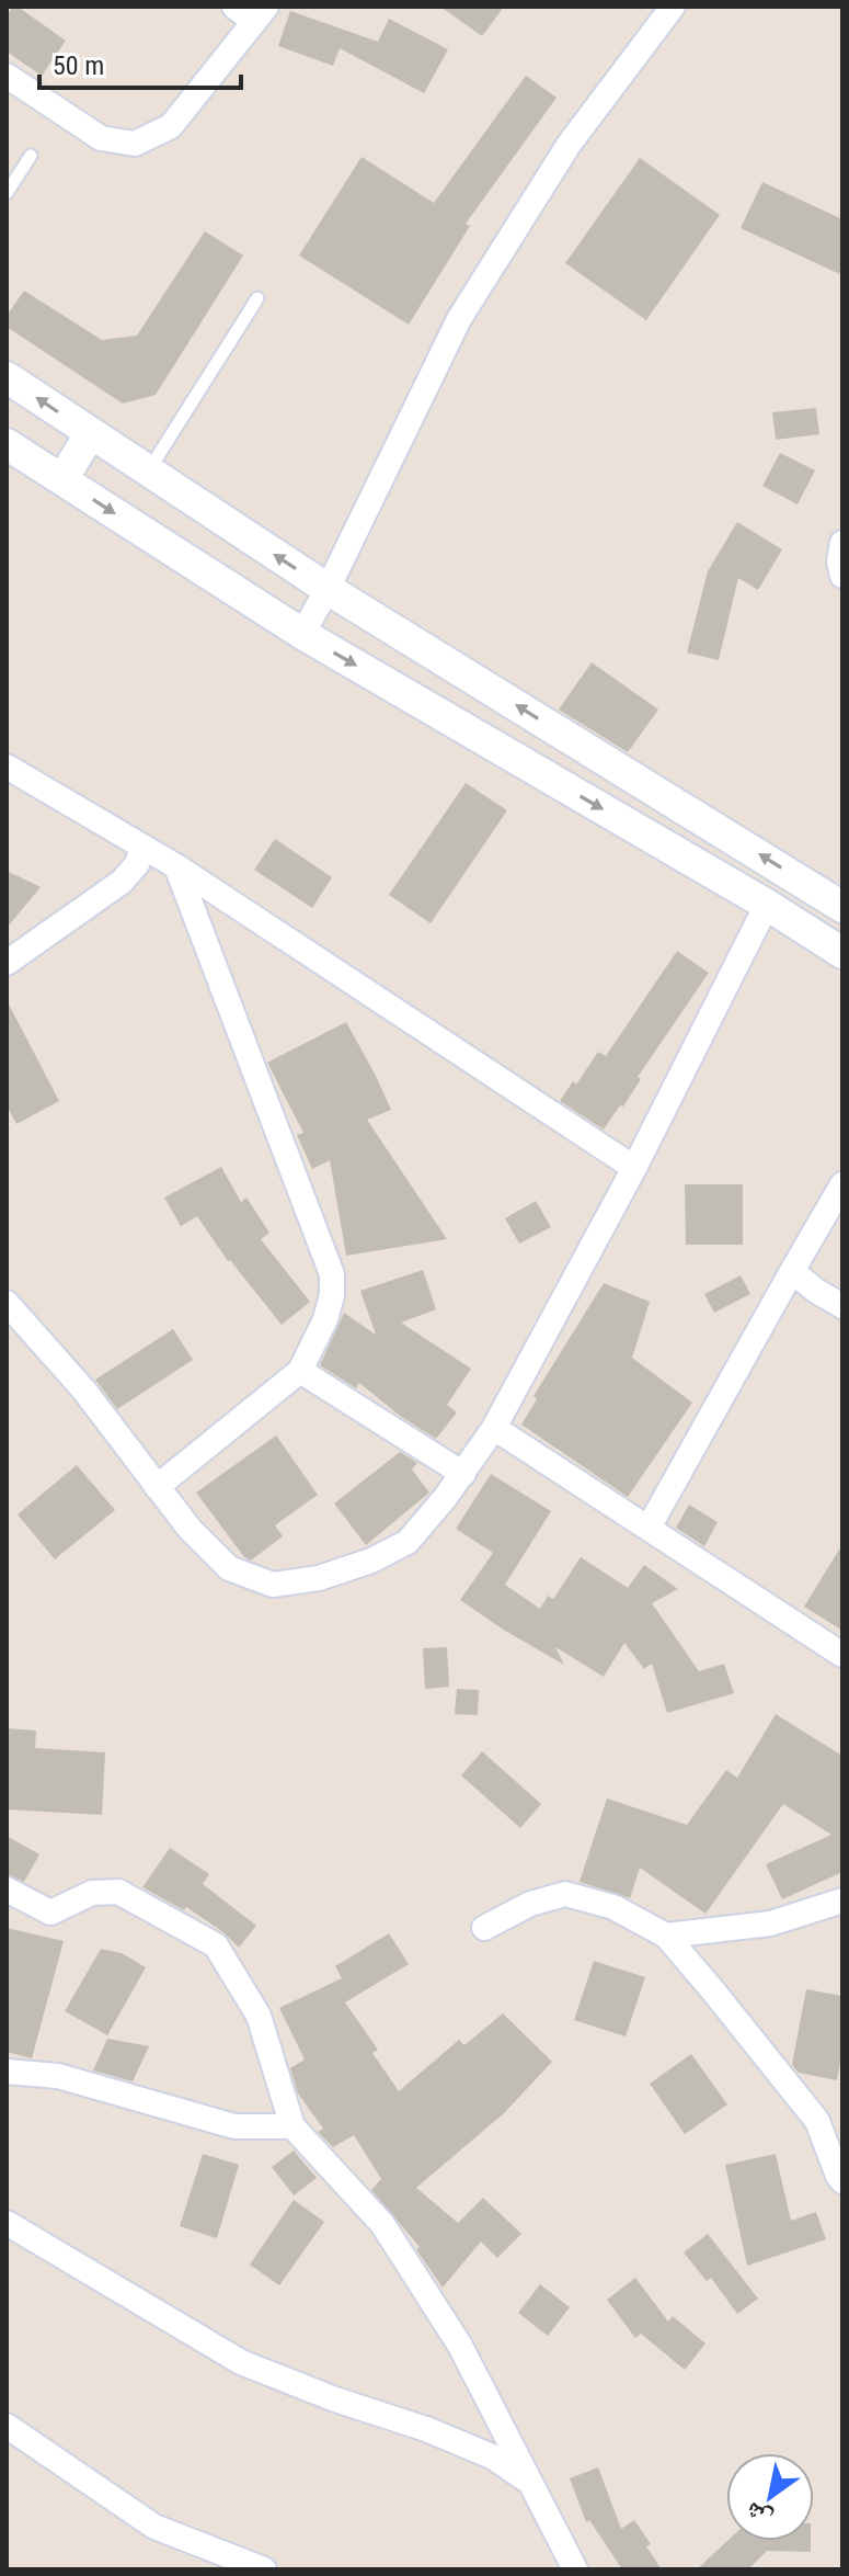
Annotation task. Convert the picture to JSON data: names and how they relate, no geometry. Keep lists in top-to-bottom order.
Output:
{
  "scale_bar": "50 m",
  "north": "bottom left"
}
